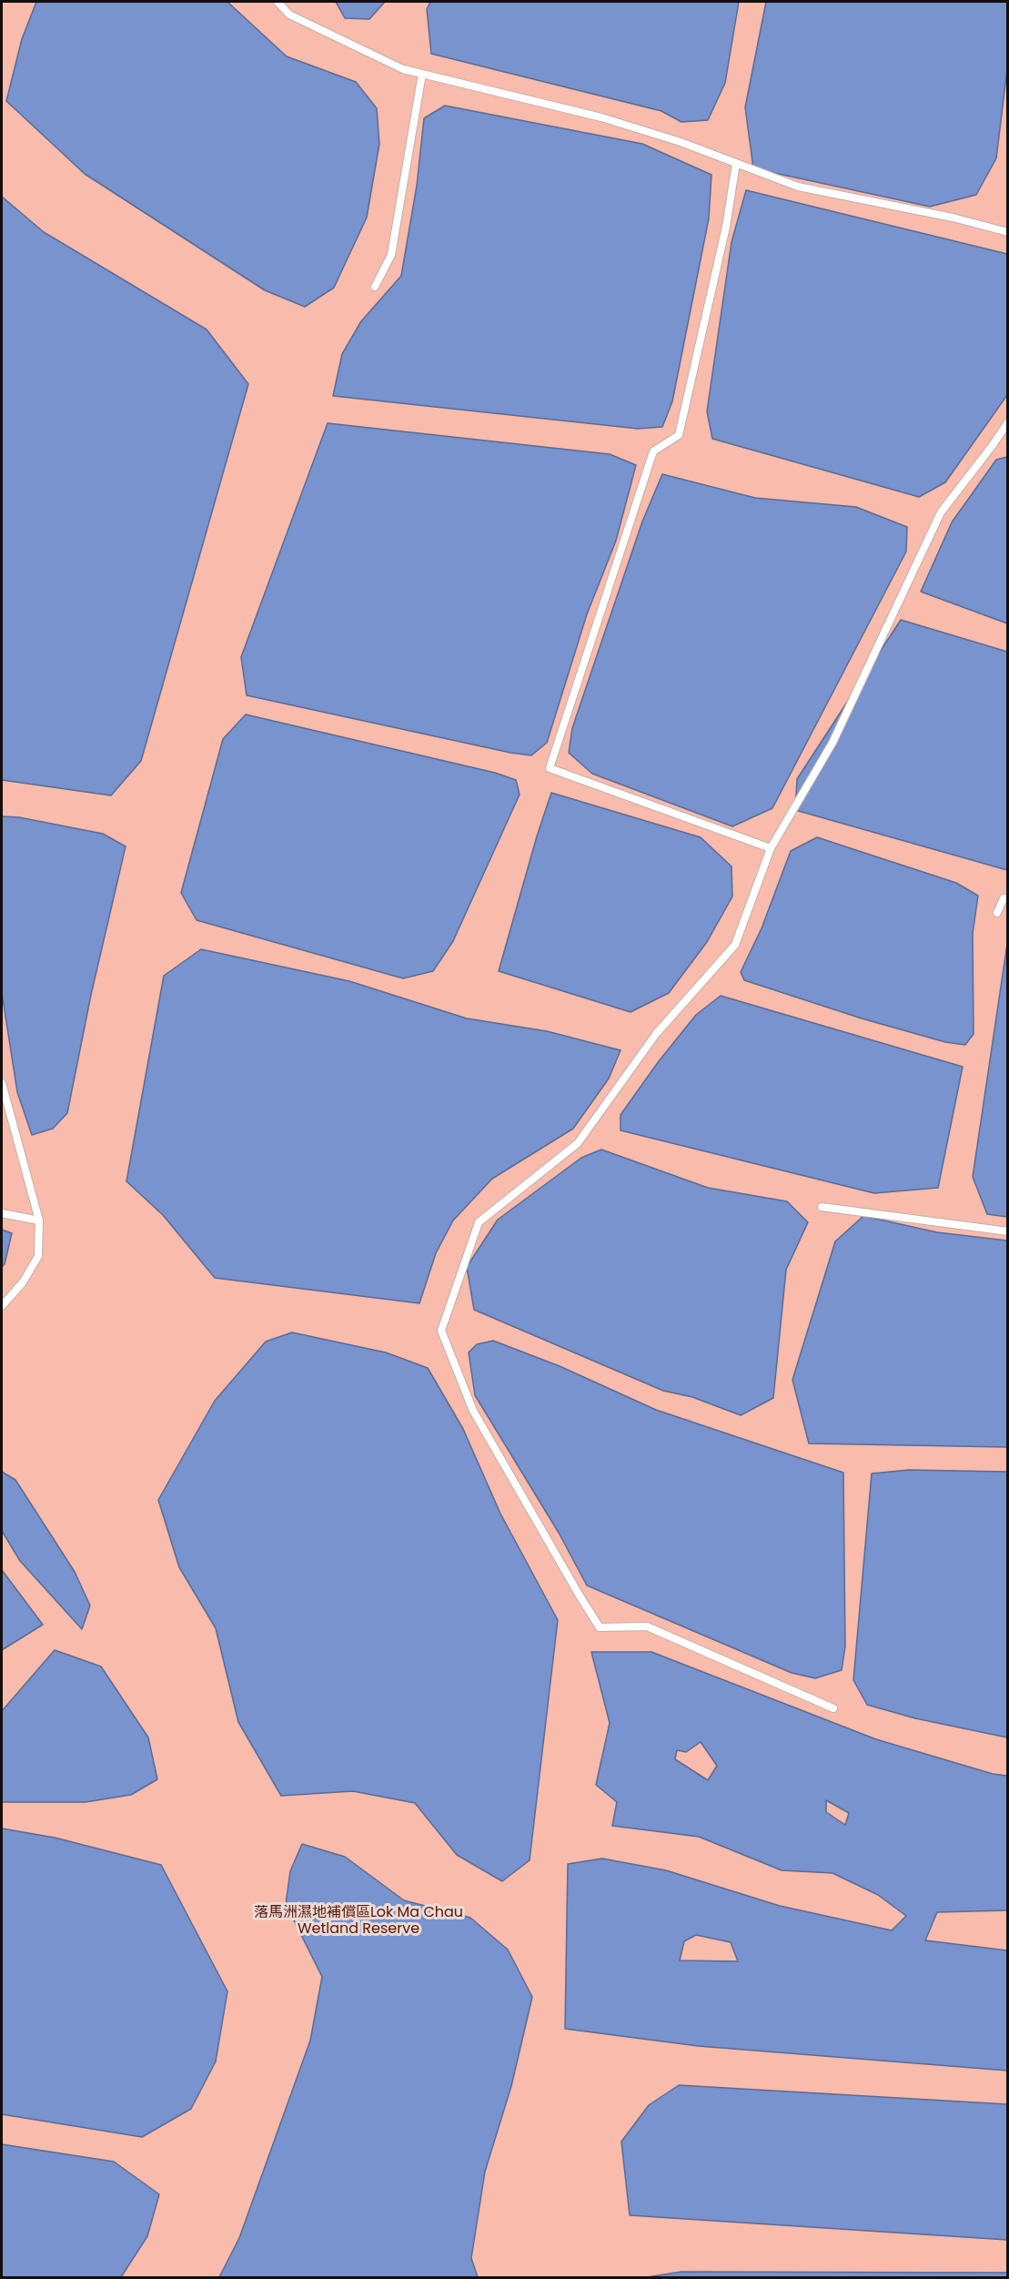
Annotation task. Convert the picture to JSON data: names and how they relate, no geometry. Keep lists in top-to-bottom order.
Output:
{
  "parks": ["落馬洲濕地補償區Lok Ma Chau Wetland Reserve"]
}
